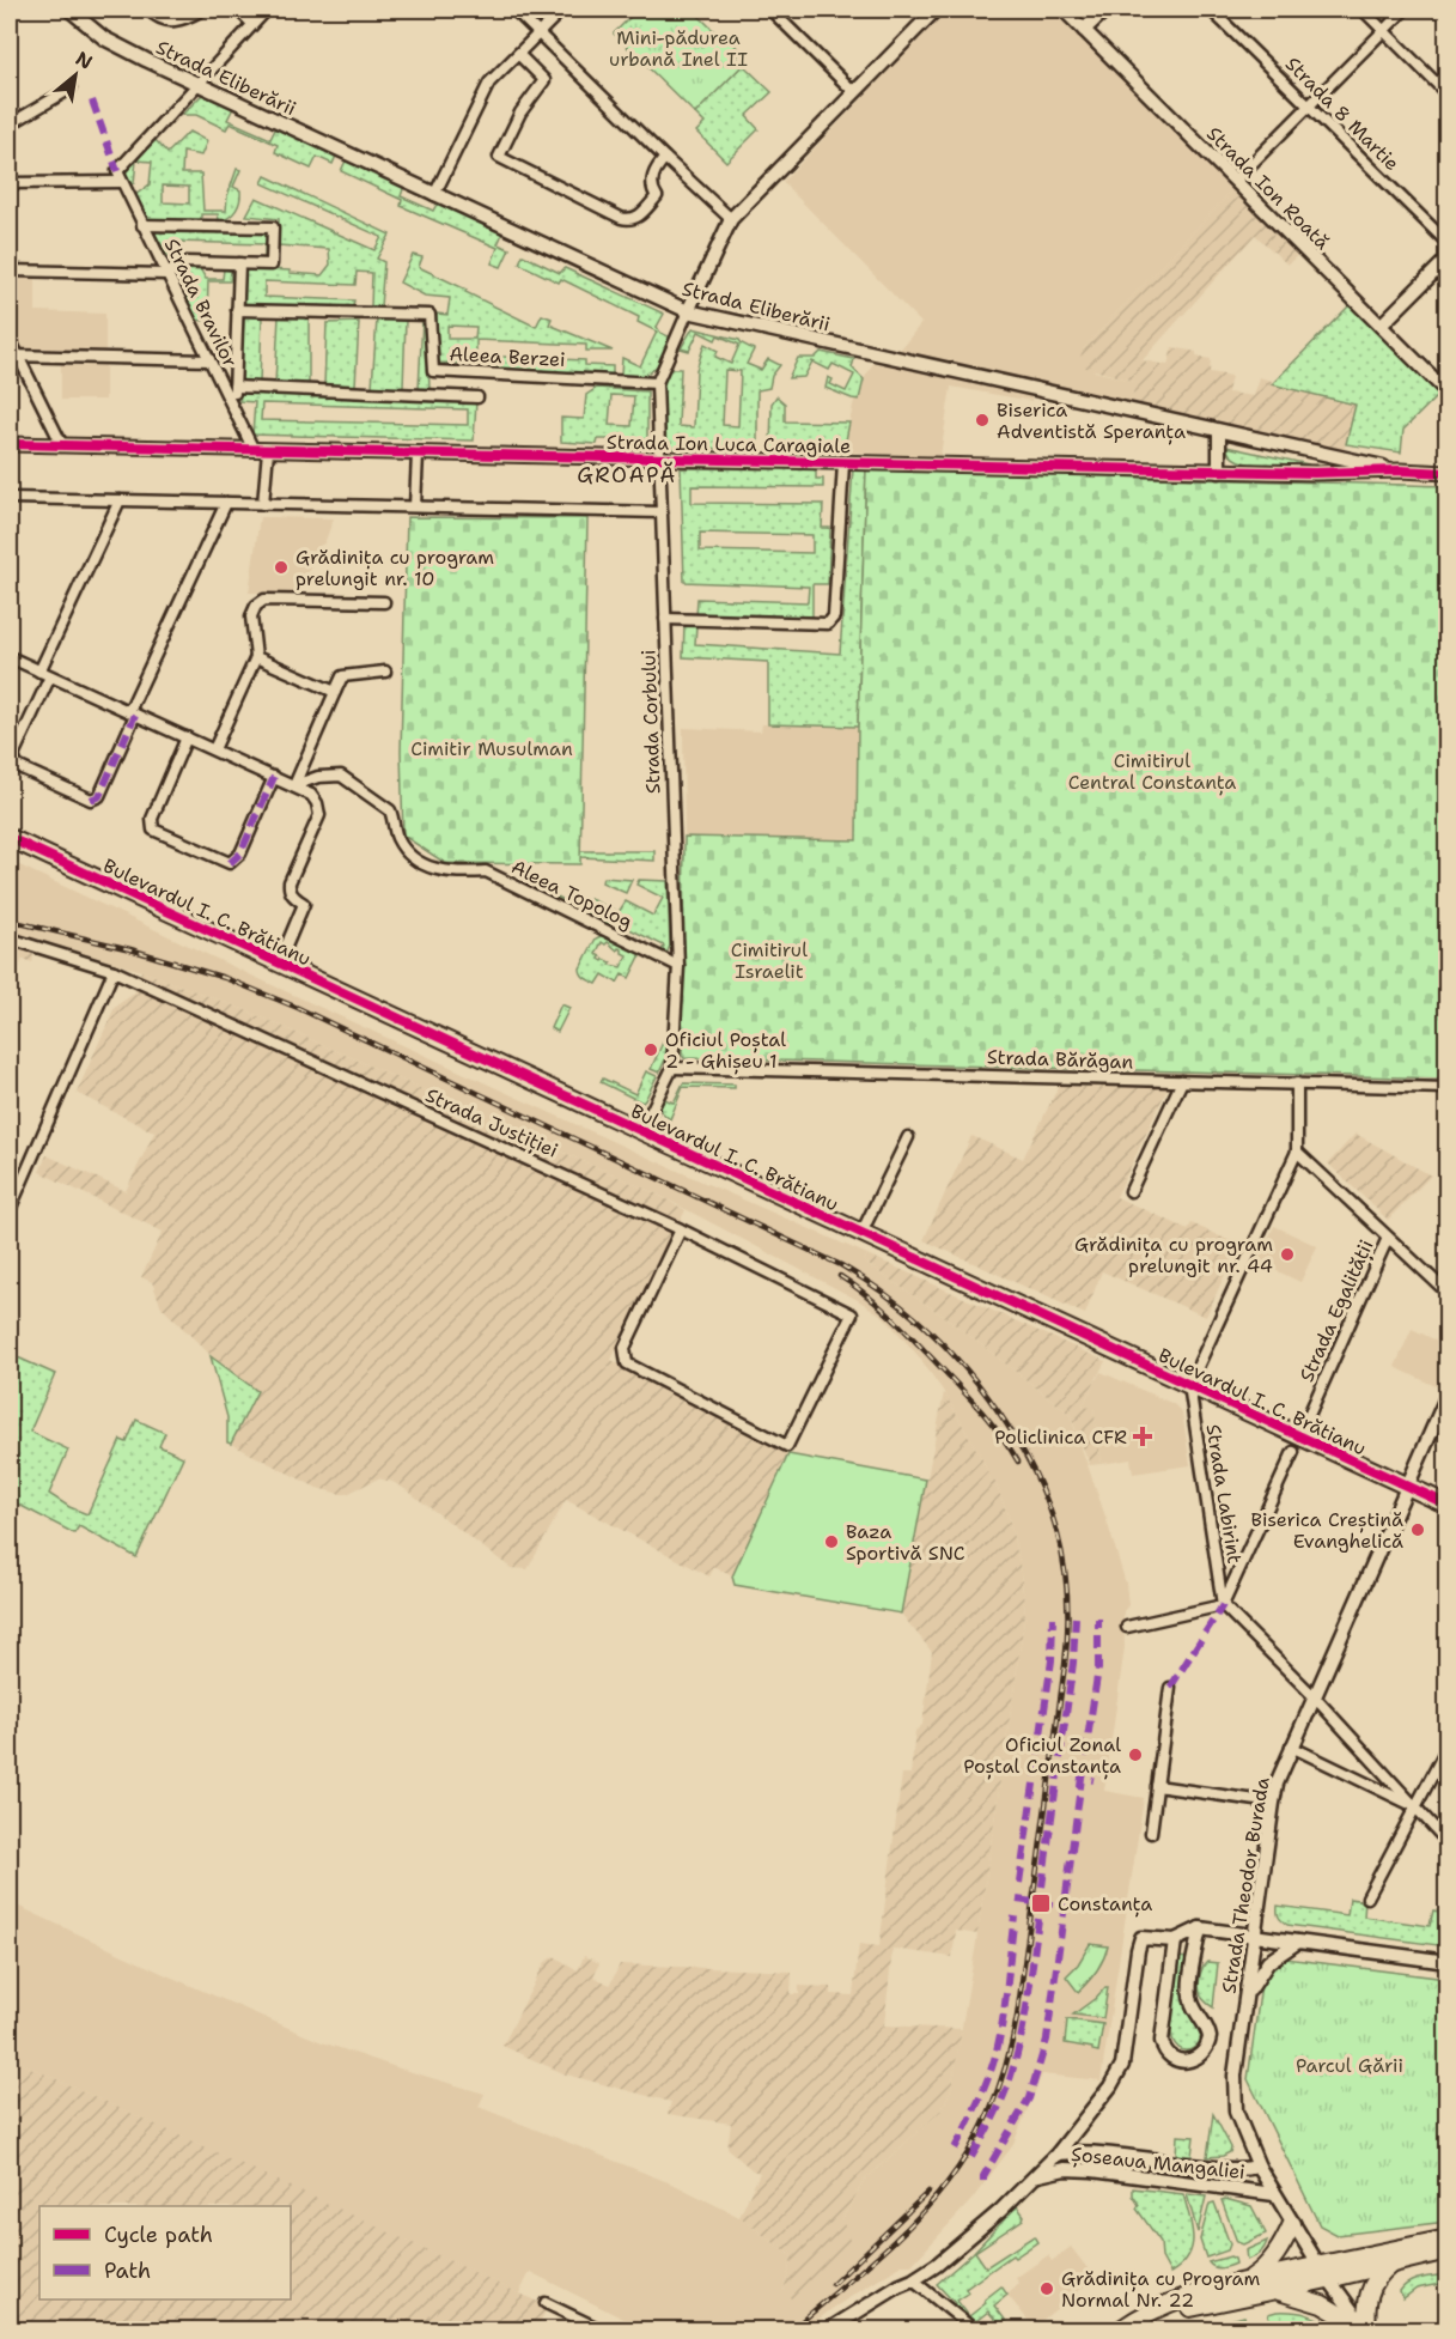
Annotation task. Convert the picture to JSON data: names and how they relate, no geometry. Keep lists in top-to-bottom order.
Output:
{
  "streets": {
    "main road": ["Bulevardul I. C. Brătianu"],
    "street": [
      "Strada Eliberării",
      "Strada 8 Martie",
      "Strada Ion Roată",
      "Strada Bravilor",
      "Aleea Berzei",
      "Strada Ion Luca Caragiale",
      "Strada Corbului",
      "Aleea Topolog",
      "Strada Bărăgan",
      "Strada Justiției",
      "Strada Egalității",
      "Strada Labirint",
      "Strada Theodor Burada",
      "Șoseaua Mangaliei"
    ]
  },
  "crossings": [
    ["Strada Eliberării", "Strada Bravilor"],
    ["Strada Eliberării", "Strada Ion Luca Caragiale"],
    ["Strada Eliberării", "Strada Corbului"],
    ["Strada Bravilor", "Strada Ion Luca Caragiale"],
    ["Aleea Berzei", "Strada Corbului"],
    ["Strada Ion Luca Caragiale", "Strada Corbului"],
    ["Strada Corbului", "Aleea Topolog"],
    ["Strada Corbului", "Bulevardul I. C. Brătianu"],
    ["Strada Corbului", "Strada Bărăgan"],
    ["Bulevardul I. C. Brătianu", "Strada Egalității"],
    ["Bulevardul I. C. Brătianu", "Strada Labirint"],
    ["Bulevardul I. C. Brătianu", "Strada Theodor Burada"],
    ["Strada Egalității", "Strada Labirint"],
    ["Strada Theodor Burada", "Șoseaua Mangaliei"]
  ],
  "districts": ["GROAPĂ"],
  "parks": [
    "Mini-pădurea urbană Inel II",
    "Cimitir Musulman",
    "Cimitirul Central Constanța",
    "Cimitirul Israelit",
    "Parcul Gării"
  ],
  "places": {
    "other": [
      "Biserica Adventistă Speranța",
      "Grădinița cu program prelungit nr. 10",
      "Oficiul Poștal 2 - Ghișeu 1",
      "Grădinița cu program prelungit nr. 44",
      "Biserica Creștină Evanghelică",
      "Baza Sportivă SNC",
      "Oficiul Zonal Poștal Constanța",
      "Grădinița cu Program Normal Nr. 22"
    ],
    "health": ["Policlinica CFR"],
    "transit": ["Constanța"]
  },
  "legend": ["Cycle path", "Path"],
  "north": "top right"
}
